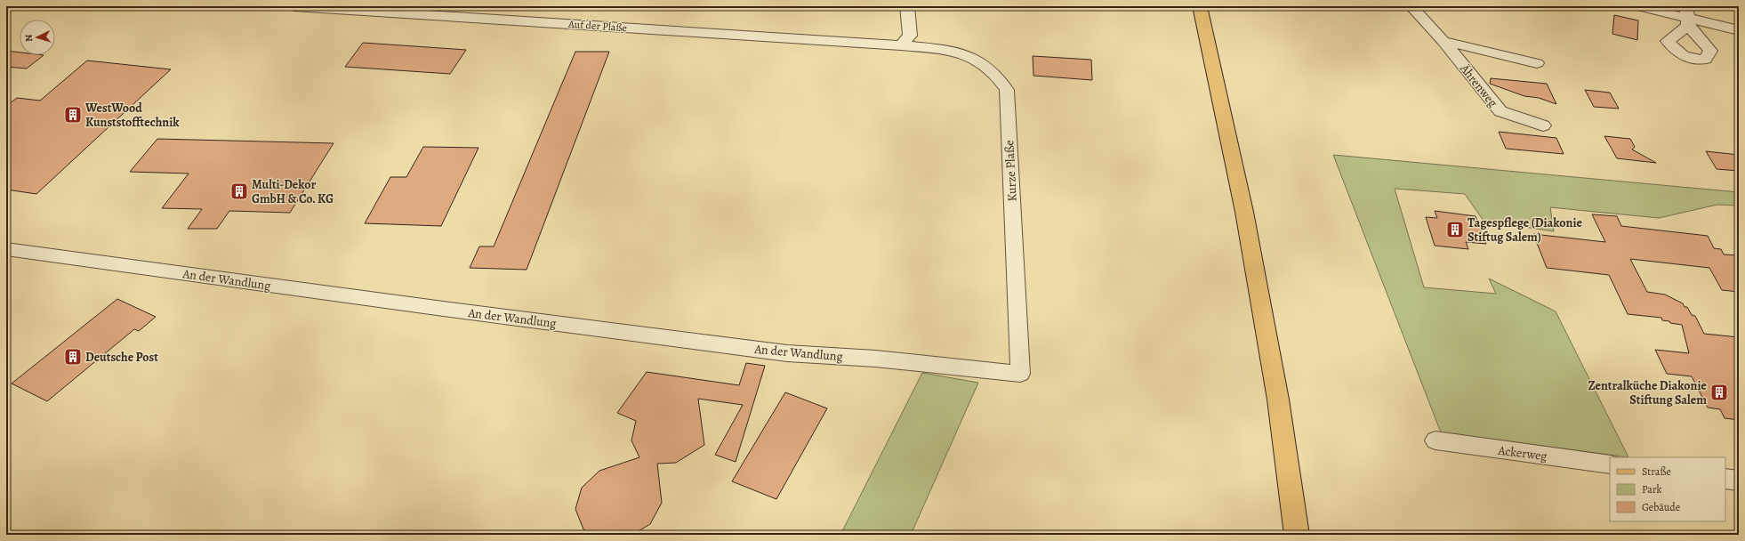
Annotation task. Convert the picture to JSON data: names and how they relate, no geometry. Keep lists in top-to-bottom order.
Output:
{
  "streets": {
    "street": [
      "Auf der Plaße",
      "Ährenweg",
      "Kurze Plaße",
      "An der Wandlung",
      "Ackerweg"
    ]
  },
  "crossings": [
    ["Auf der Plaße", "Kurze Plaße"],
    ["Kurze Plaße", "An der Wandlung"]
  ],
  "places": {
    "building": [
      "WestWood Kunststofftechnik",
      "Multi-Dekor GmbH & Co. KG",
      "Tagespflege (Diakonie Stiftug Salem)",
      "Deutsche Post",
      "Zentralküche Diakonie Stiftung Salem"
    ]
  },
  "legend": ["Straße", "Park", "Gebäude"],
  "north": "left"
}
